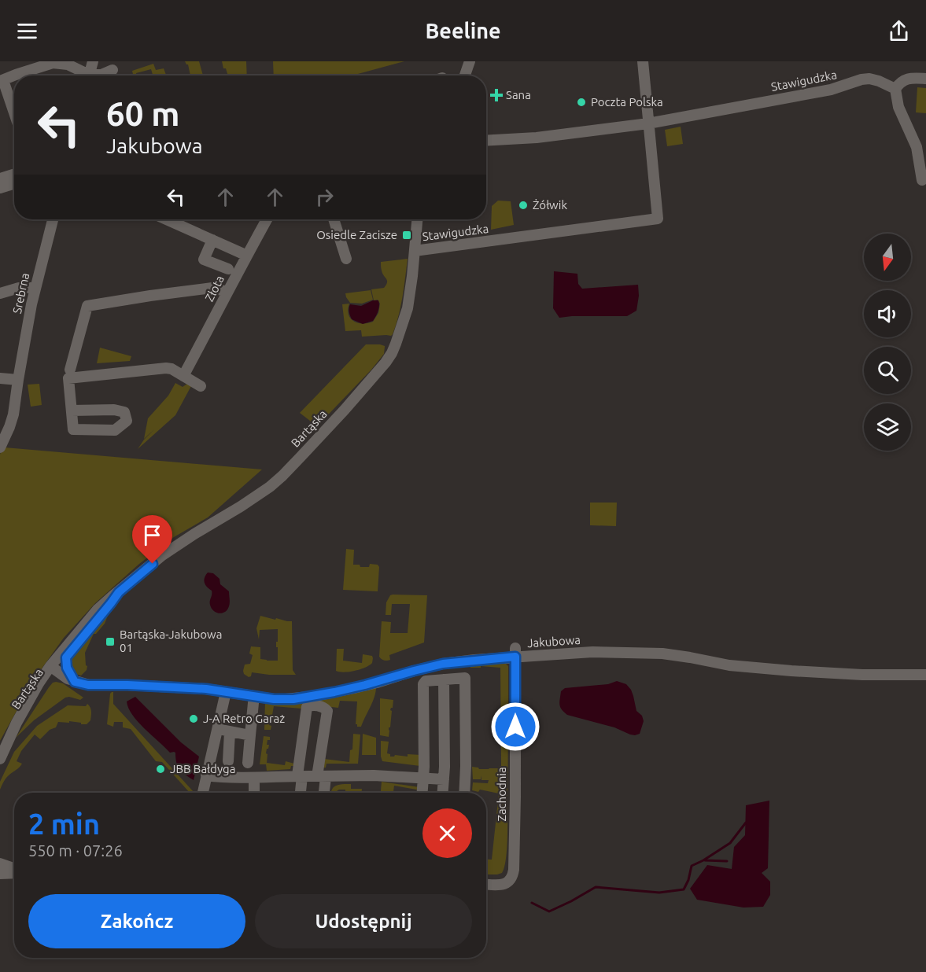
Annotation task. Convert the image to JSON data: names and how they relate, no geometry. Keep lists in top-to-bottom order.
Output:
{
  "streets": {
    "street": [
      "Stawigudzka",
      "Złota",
      "Srebrna",
      "Bartąska",
      "Jakubowa",
      "Zachodnia"
    ]
  },
  "crossings": [
    ["Stawigudzka", "Bartąska"],
    ["Bartąska", "Jakubowa"],
    ["Jakubowa", "Zachodnia"]
  ],
  "places": {
    "health": ["Sana"],
    "other": [
      "Poczta Polska",
      "Żółwik",
      "J-A Retro Garaż",
      "JBB Bałdyga"
    ],
    "transit": ["Osiedle Zacisze", "Bartąska-Jakubowa 01"]
  },
  "north": "bottom",
  "page": {
    "header": "Beeline",
    "turn": ["60 m", "Jakubowa"],
    "heading": ["2 min", "550 m · 07:26"],
    "buttons": ["Zakończ", "Udostępnij"]
  }
}
